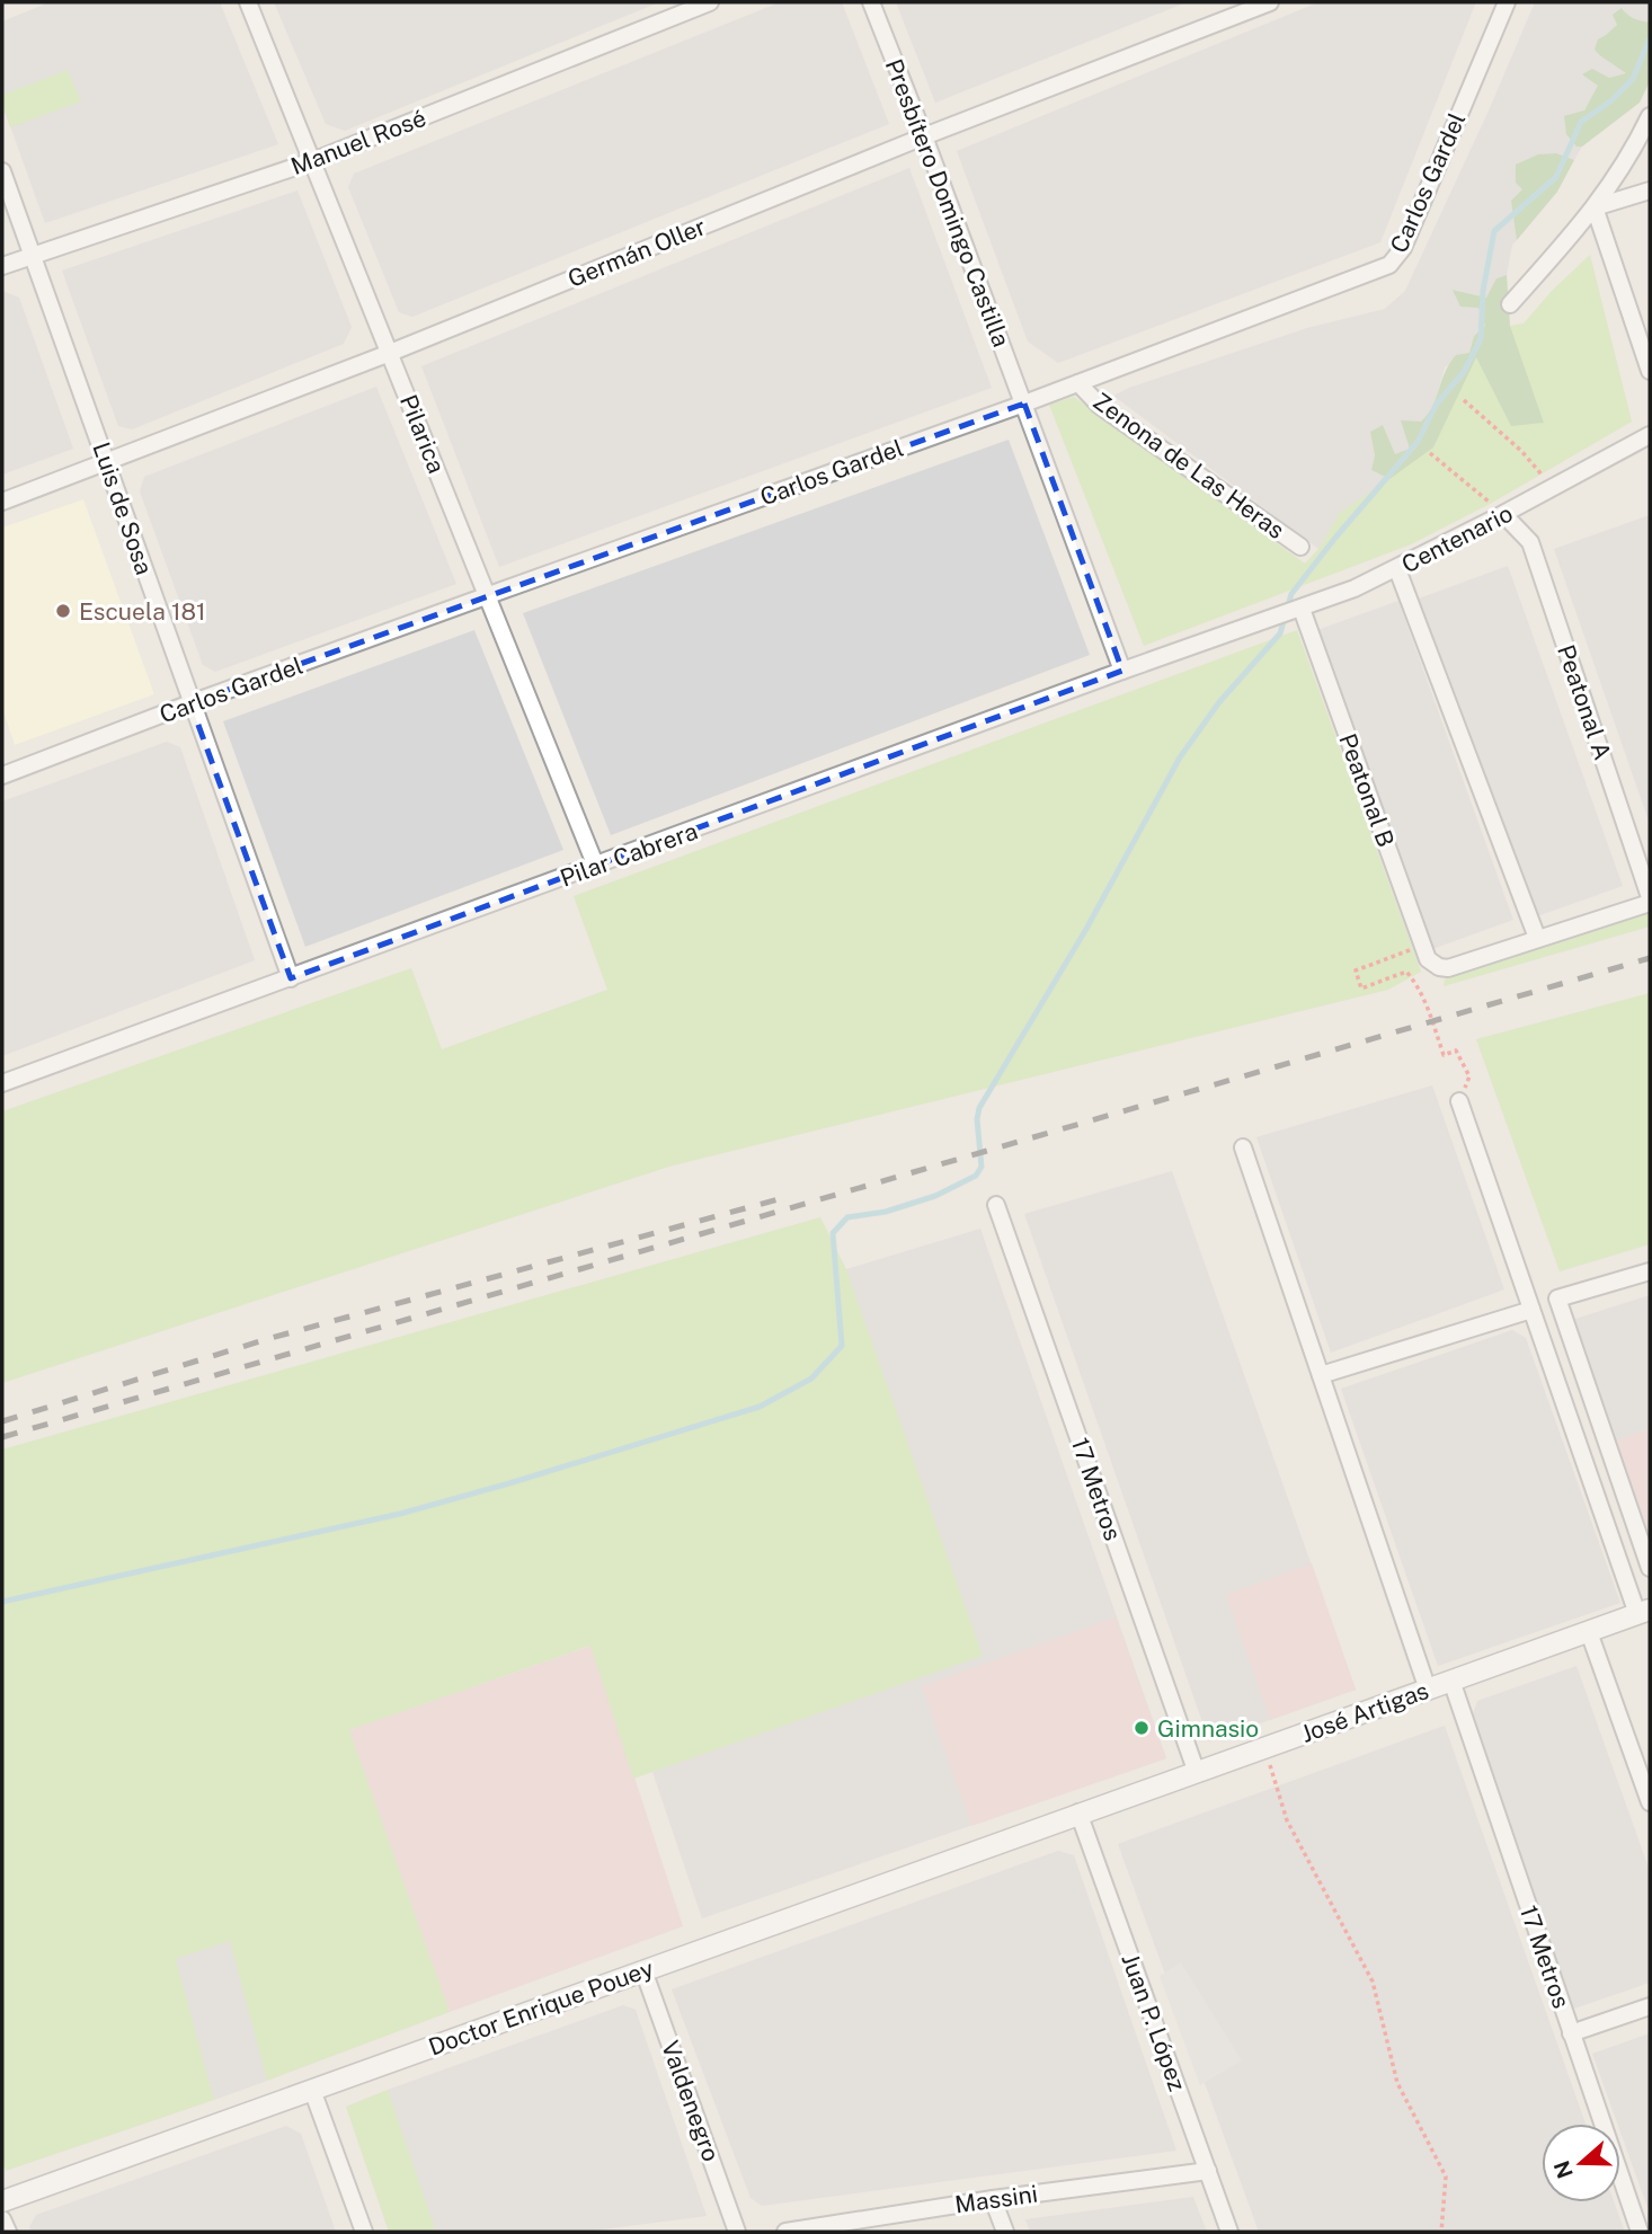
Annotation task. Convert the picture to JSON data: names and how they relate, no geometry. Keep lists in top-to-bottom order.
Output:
{
  "streets": {
    "street": [
      "Manuel Rosé",
      "Carlos Gardel",
      "Presbítero Domingo Castilla",
      "Germán Oller",
      "Pilarica",
      "Zenona de Las Heras",
      "Luis de Sosa",
      "Centenario",
      "Peatonal A",
      "Peatonal B",
      "Pilar Cabrera",
      "17 Metros",
      "José Artigas",
      "Doctor Enrique Pouey",
      "Juan P. López",
      "Valdenegro",
      "Massini"
    ]
  },
  "crossings": [
    ["Manuel Rosé", "Pilarica"],
    ["Manuel Rosé", "Luis de Sosa"],
    ["Carlos Gardel", "Presbítero Domingo Castilla"],
    ["Carlos Gardel", "Pilarica"],
    ["Carlos Gardel", "Zenona de Las Heras"],
    ["Carlos Gardel", "Luis de Sosa"],
    ["Presbítero Domingo Castilla", "Germán Oller"],
    ["Presbítero Domingo Castilla", "Pilar Cabrera"],
    ["Germán Oller", "Pilarica"],
    ["Germán Oller", "Luis de Sosa"],
    ["Pilarica", "Pilar Cabrera"],
    ["Luis de Sosa", "Pilar Cabrera"],
    ["Centenario", "Peatonal A"],
    ["Centenario", "Peatonal B"],
    ["Centenario", "Pilar Cabrera"],
    ["17 Metros", "José Artigas"],
    ["José Artigas", "Doctor Enrique Pouey"],
    ["José Artigas", "Juan P. López"],
    ["Doctor Enrique Pouey", "Juan P. López"],
    ["Doctor Enrique Pouey", "Valdenegro"],
    ["Juan P. López", "Massini"]
  ],
  "places": ["Escuela 181", "Gimnasio"],
  "north": "left"
}
